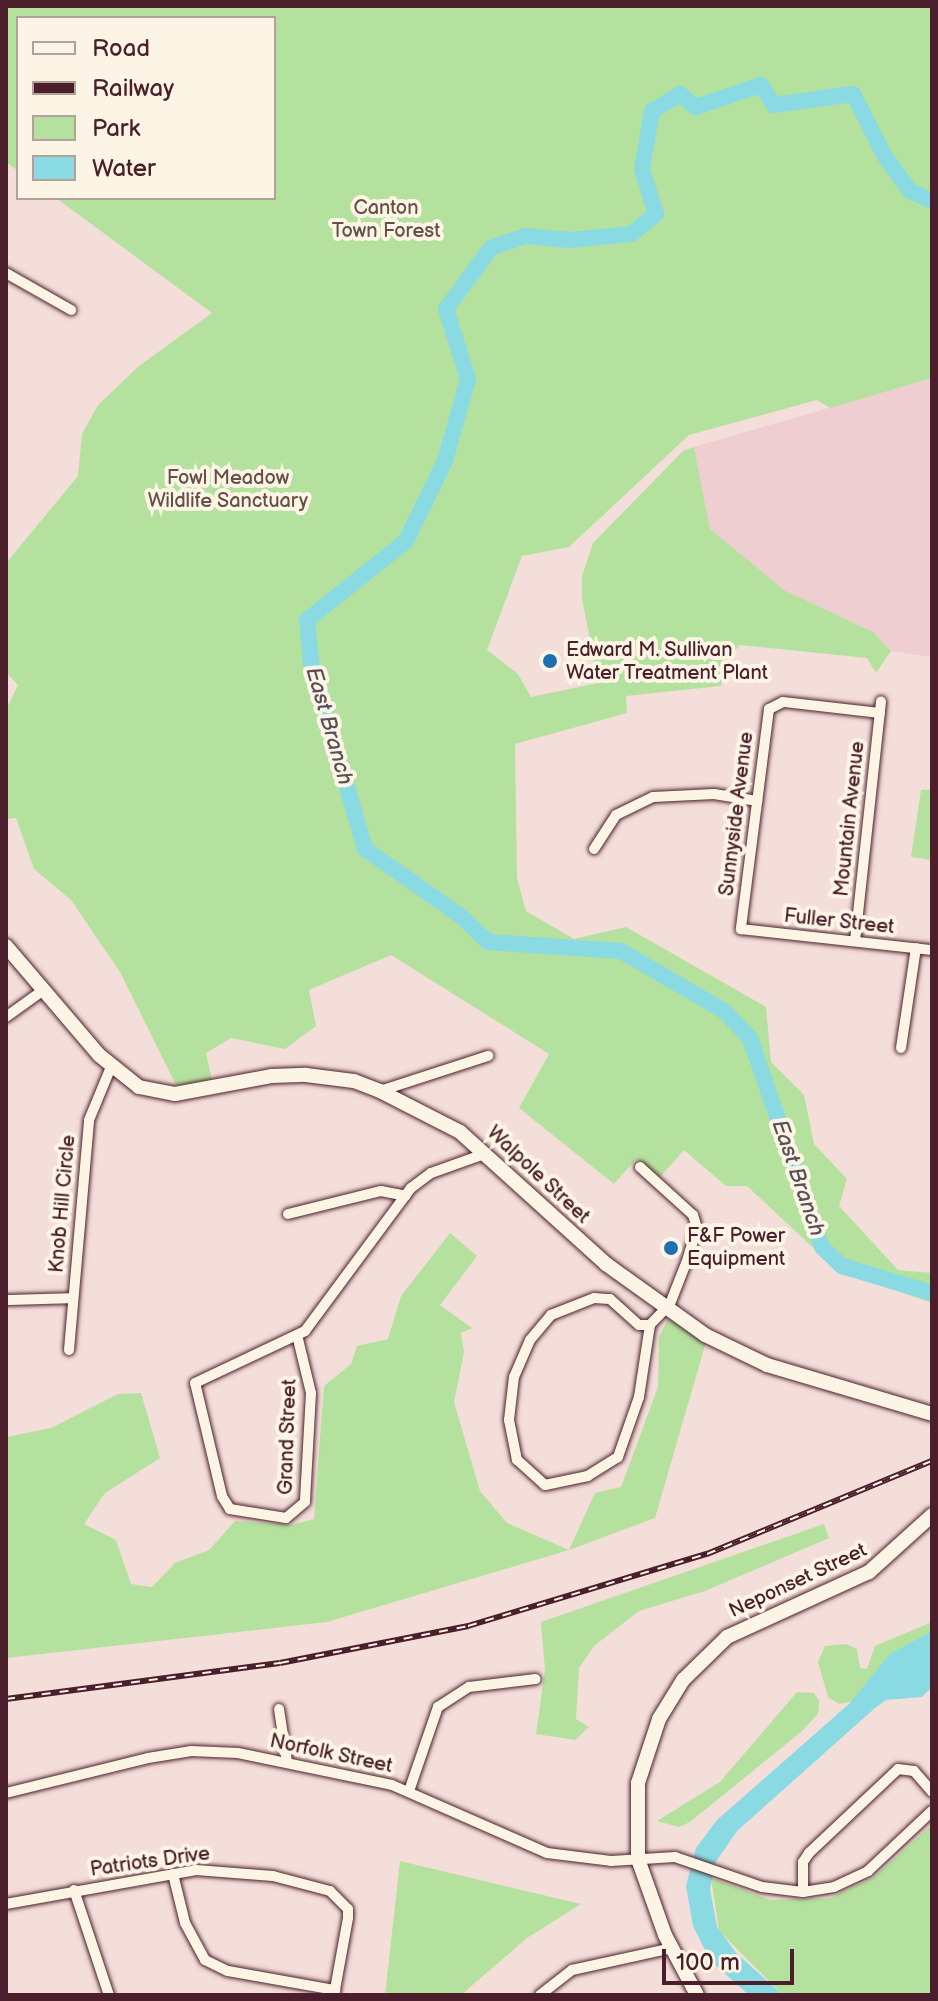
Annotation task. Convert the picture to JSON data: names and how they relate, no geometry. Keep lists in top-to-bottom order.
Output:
{
  "streets": {
    "main road": ["Walpole Street", "Neponset Street"],
    "street": [
      "Sunnyside Avenue",
      "Mountain Avenue",
      "Fuller Street",
      "Knob Hill Circle",
      "Grand Street",
      "Norfolk Street",
      "Patriots Drive"
    ]
  },
  "crossings": [
    ["Sunnyside Avenue", "Mountain Avenue"],
    ["Sunnyside Avenue", "Fuller Street"],
    ["Mountain Avenue", "Fuller Street"],
    ["Walpole Street", "Knob Hill Circle"],
    ["Walpole Street", "Grand Street"],
    ["Neponset Street", "Norfolk Street"]
  ],
  "water": ["East Branch"],
  "parks": ["Canton Town Forest", "Fowl Meadow Wildlife Sanctuary"],
  "places": ["Edward M. Sullivan Water Treatment Plant", "F&F Power Equipment"],
  "legend": [
    "Road",
    "Railway",
    "Park",
    "Water"
  ],
  "scale_bar": "100 m"
}
